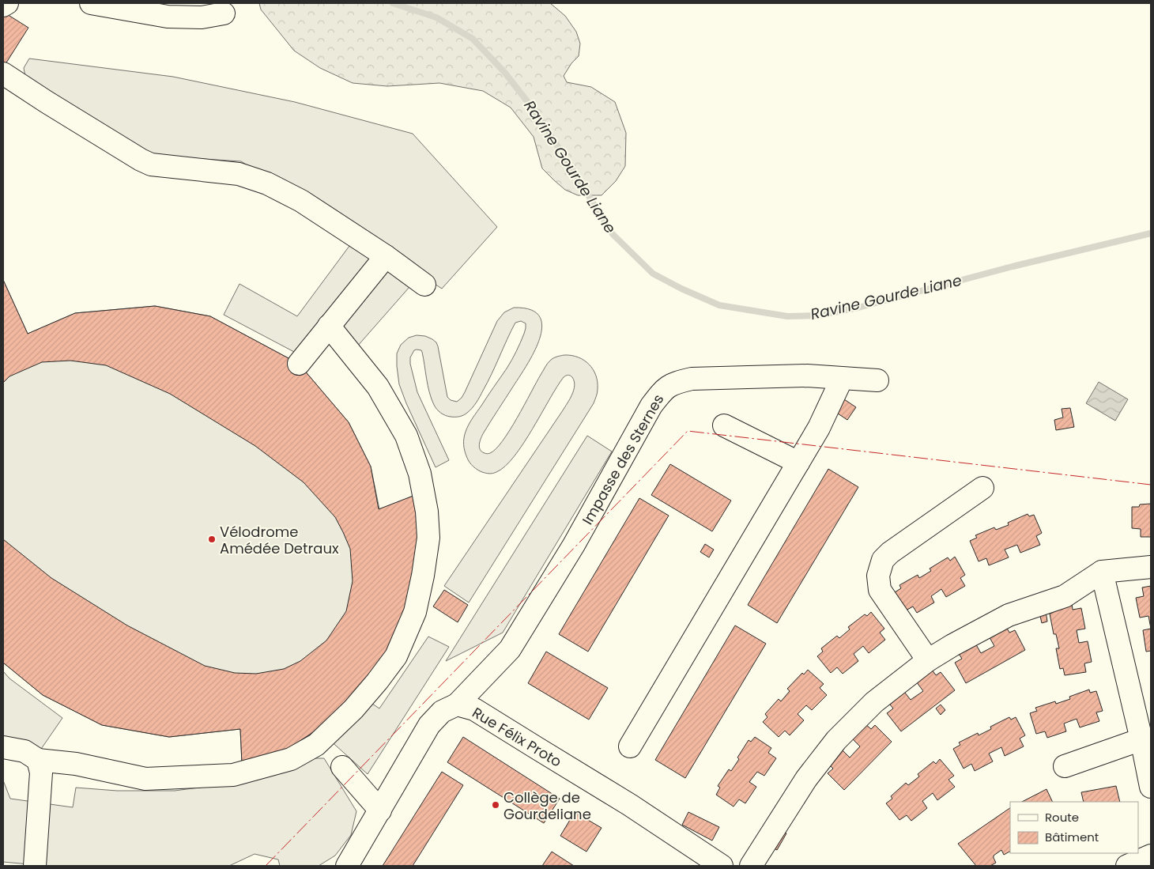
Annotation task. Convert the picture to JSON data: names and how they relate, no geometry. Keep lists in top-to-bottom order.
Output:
{
  "streets": {
    "street": ["Impasse des Sternes", "Rue Félix Proto"]
  },
  "crossings": [
    ["Impasse des Sternes", "Rue Félix Proto"]
  ],
  "water": ["Ravine Gourde Liane"],
  "places": ["Vélodrome Amédée Detraux", "Collège de Gourdeliane"],
  "legend": ["Route", "Bâtiment"]
}
